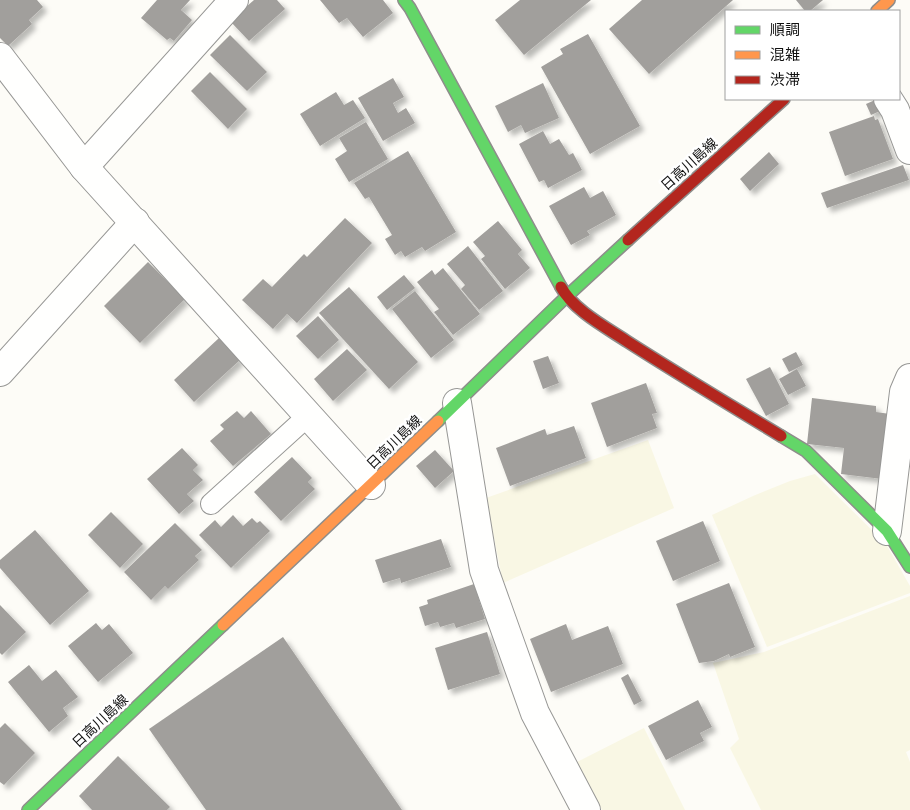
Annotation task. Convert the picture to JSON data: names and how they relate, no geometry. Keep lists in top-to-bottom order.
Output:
{
  "streets": {
    "main road": ["日高川島線"]
  },
  "legend": ["順調", "混雑", "渋滞"]
}
